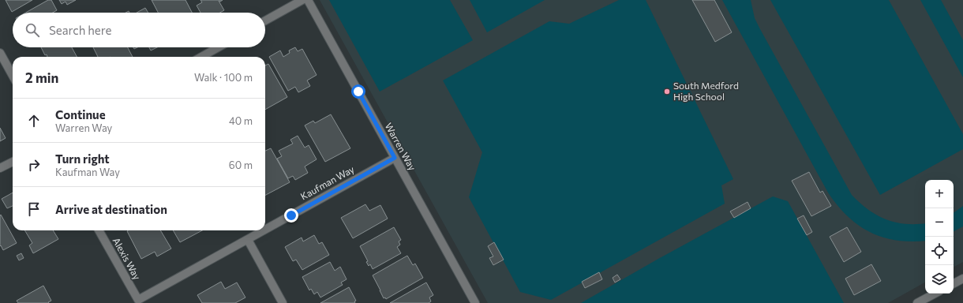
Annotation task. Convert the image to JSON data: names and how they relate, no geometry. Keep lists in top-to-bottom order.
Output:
{
  "streets": {
    "street": ["Warren Way", "Kaufman Way", "Alexis Way"]
  },
  "crossings": [
    ["Warren Way", "Kaufman Way"],
    ["Kaufman Way", "Alexis Way"]
  ],
  "places": ["South Medford High School"],
  "page": {
    "search": "Search here",
    "heading": ["2 min", "Walk · 100 m"],
    "list": [
      ["Continue", "Warren Way", "40 m"],
      ["Turn right", "Kaufman Way", "60 m"],
      "Arrive at destination"
    ],
    "map_buttons": ["+", "−"]
  }
}
